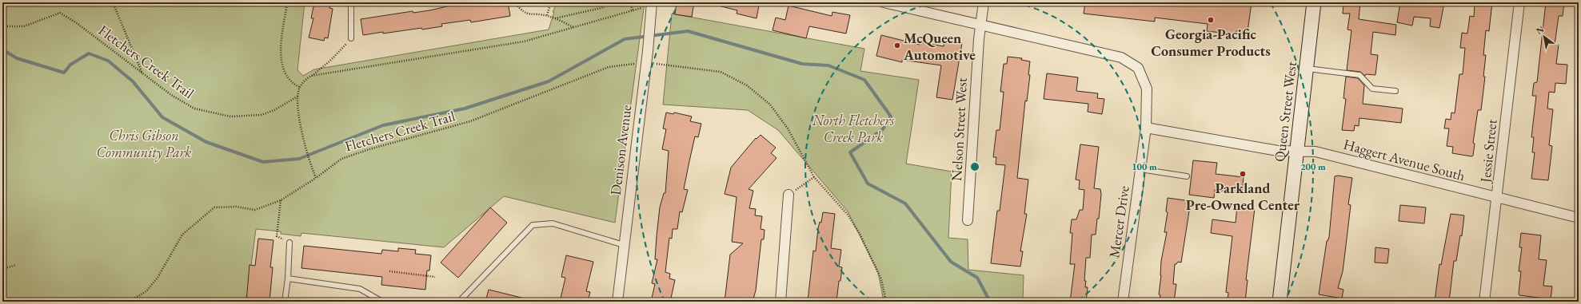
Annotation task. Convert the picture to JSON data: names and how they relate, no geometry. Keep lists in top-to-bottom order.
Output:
{
  "streets": {
    "main road": ["Queen Street West"],
    "street": [
      "Nelson Street West",
      "Denison Avenue",
      "Jessie Street",
      "Haggert Avenue South",
      "Mercer Drive"
    ],
    "path": ["Fletchers Creek Trail"]
  },
  "crossings": [
    ["Queen Street West", "Haggert Avenue South"],
    ["Nelson Street West", "Mercer Drive"],
    ["Jessie Street", "Haggert Avenue South"],
    ["Haggert Avenue South", "Mercer Drive"]
  ],
  "parks": ["North Fletchers Creek Park", "Chris Gibson Community Park"],
  "places": ["Georgia-Pacific Consumer Products", "McQueen Automotive", "Parkland Pre-Owned Center"],
  "north": "top left",
  "rings": ["100 m", "200 m"]
}
